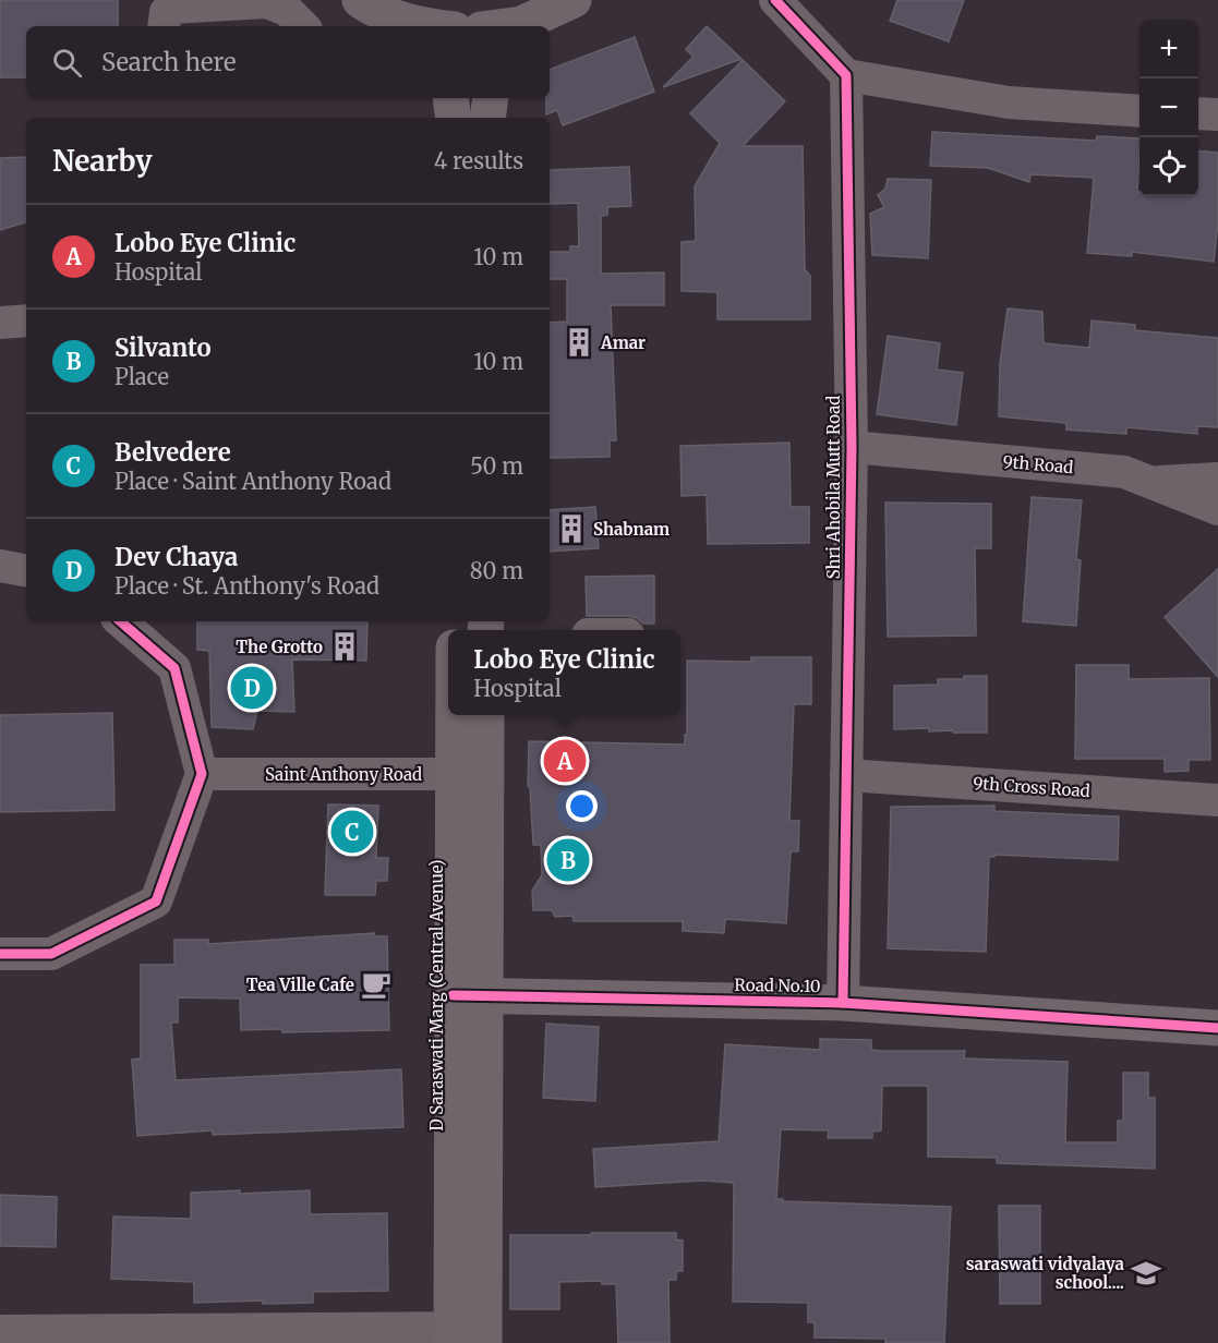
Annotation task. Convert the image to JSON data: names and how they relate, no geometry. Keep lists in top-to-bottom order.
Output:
{
  "streets": {
    "main road": ["Road No.10", "D Saraswati Marg (Central Avenue)"],
    "street": [
      "9th Road",
      "Shri Ahobila Mutt Road",
      "Saint Anthony Road",
      "9th Cross Road"
    ]
  },
  "crossings": [
    ["9th Road", "Shri Ahobila Mutt Road"],
    ["Shri Ahobila Mutt Road", "9th Cross Road"],
    ["Shri Ahobila Mutt Road", "Road No.10"],
    ["Saint Anthony Road", "D Saraswati Marg (Central Avenue)"],
    ["Road No.10", "D Saraswati Marg (Central Avenue)"]
  ],
  "places": {
    "building": ["Amar", "Shabnam", "The Grotto"],
    "cafe": ["Tea Ville Cafe"],
    "school or university": ["saraswati vidyalaya school...."]
  },
  "page": {
    "map_buttons": ["+", "−"],
    "search": "Search here",
    "heading": ["Nearby", "4 results"],
    "list": [
      {
        "mark": "A",
        "name": "Lobo Eye Clinic",
        "note": "Hospital",
        "value": "10 m"
      },
      {
        "mark": "B",
        "name": "Silvanto",
        "note": "Place",
        "value": "10 m"
      },
      {
        "mark": "C",
        "name": "Belvedere",
        "note": "Place · Saint Anthony Road",
        "value": "50 m"
      },
      {
        "mark": "D",
        "name": "Dev Chaya",
        "note": "Place · St. Anthony's Road",
        "value": "80 m"
      }
    ],
    "popup": ["Lobo Eye Clinic", "Hospital"],
    "pins": [
      "D",
      "A",
      "C",
      "B"
    ]
  }
}
